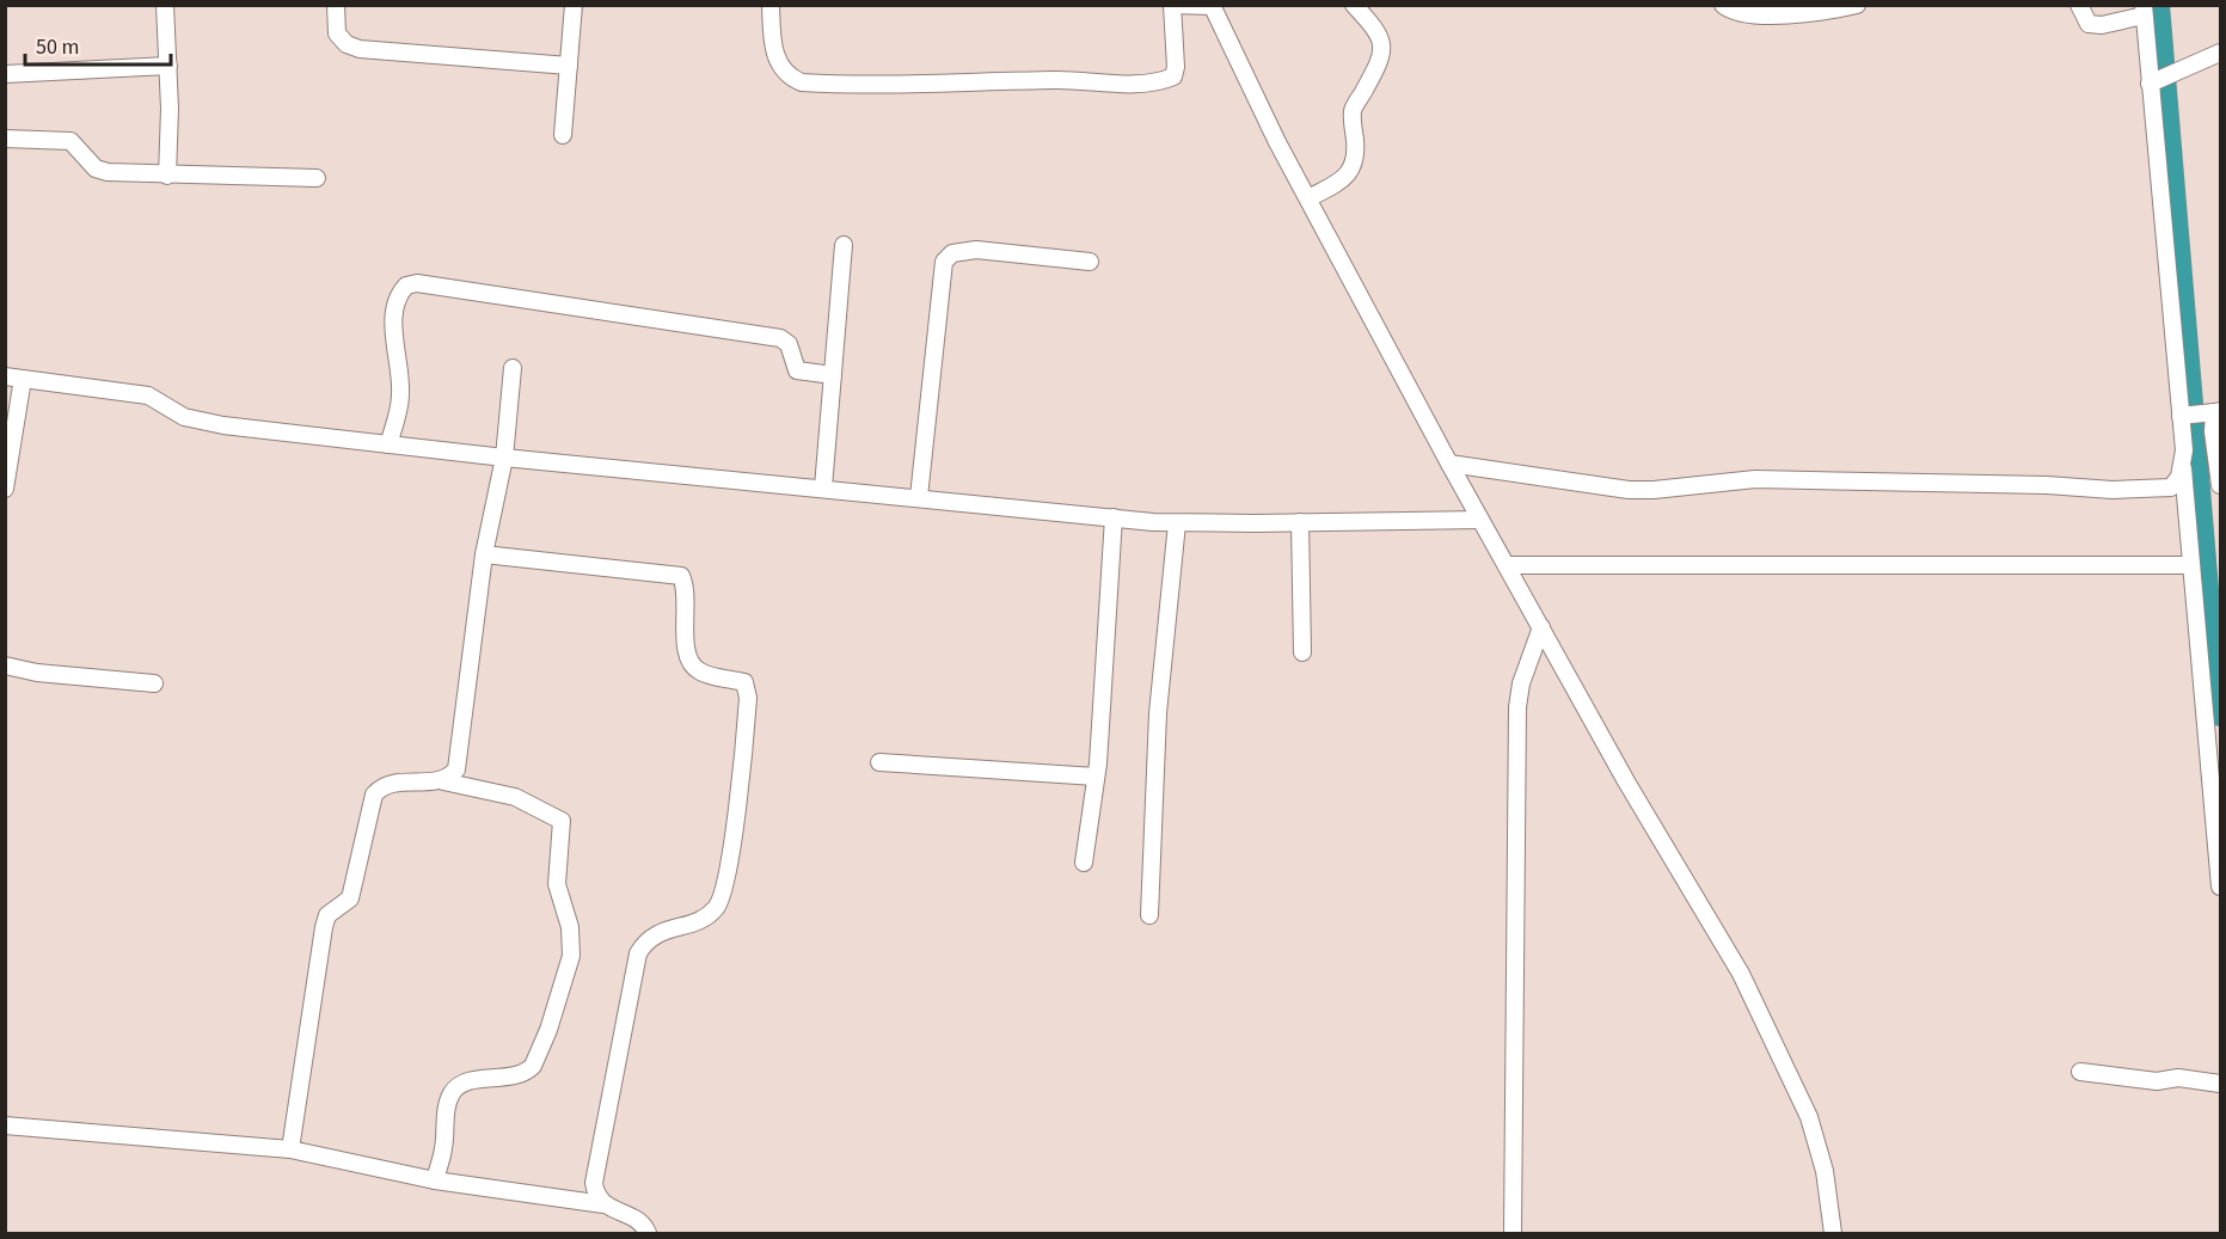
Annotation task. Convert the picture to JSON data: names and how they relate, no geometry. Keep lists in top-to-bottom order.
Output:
{
  "scale_bar": "50 m"
}
